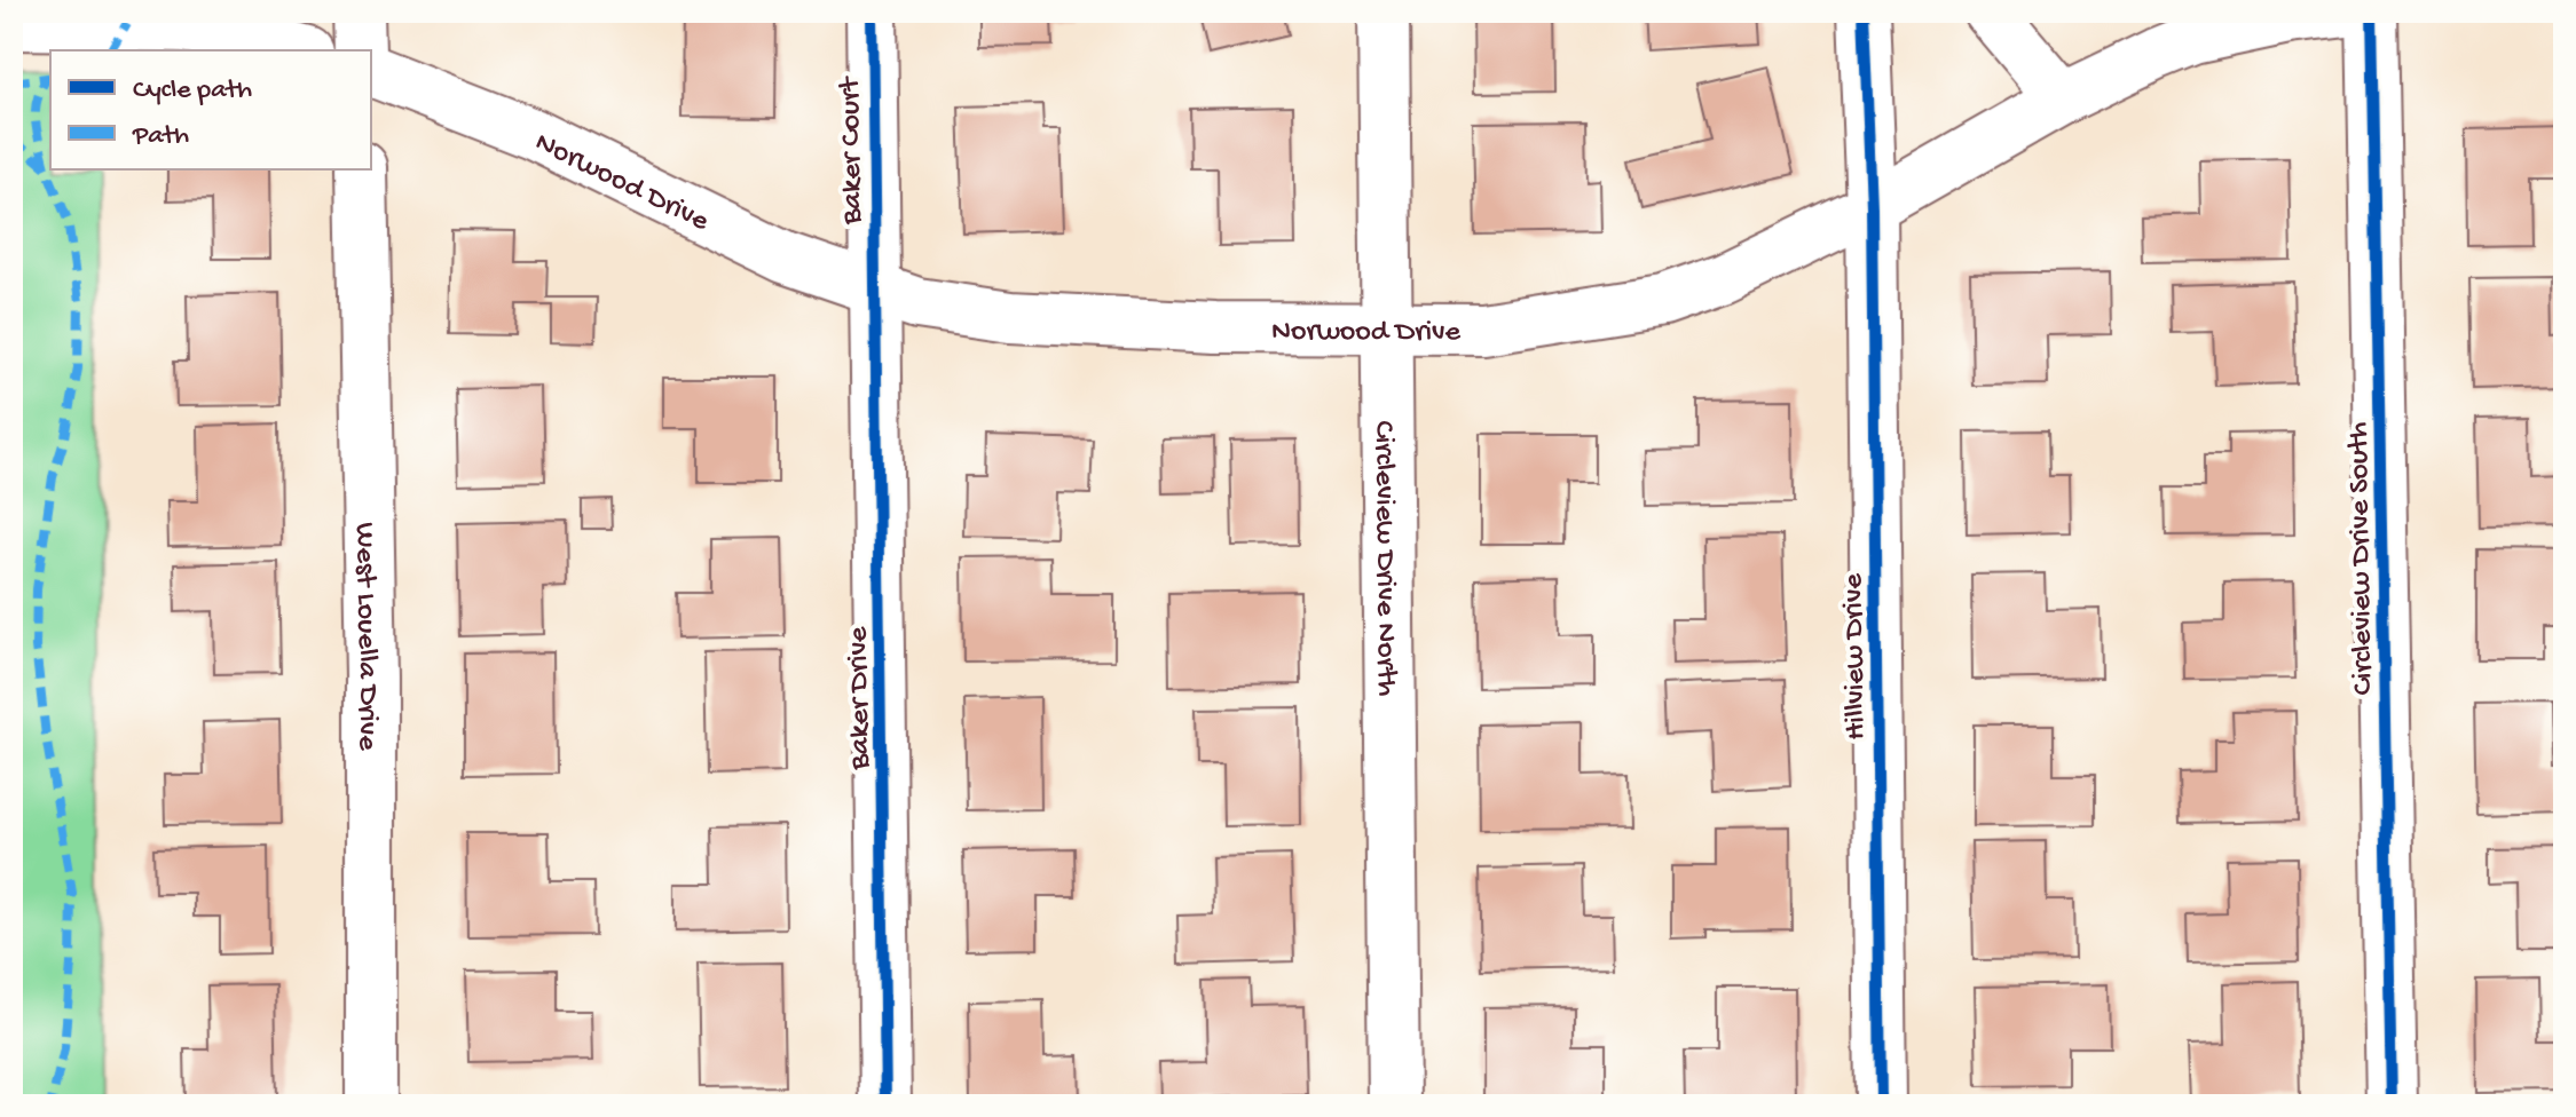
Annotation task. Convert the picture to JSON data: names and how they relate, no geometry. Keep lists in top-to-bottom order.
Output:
{
  "streets": {
    "street": [
      "Baker Court",
      "Norwood Drive",
      "Circleview Drive North",
      "Circleview Drive South",
      "West Louella Drive",
      "Hillview Drive",
      "Baker Drive"
    ]
  },
  "crossings": [
    ["Baker Court", "Norwood Drive"],
    ["Baker Court", "Baker Drive"],
    ["Norwood Drive", "Circleview Drive North"],
    ["Norwood Drive", "Hillview Drive"],
    ["Norwood Drive", "Baker Drive"]
  ],
  "legend": ["Cycle path", "Path"]
}
